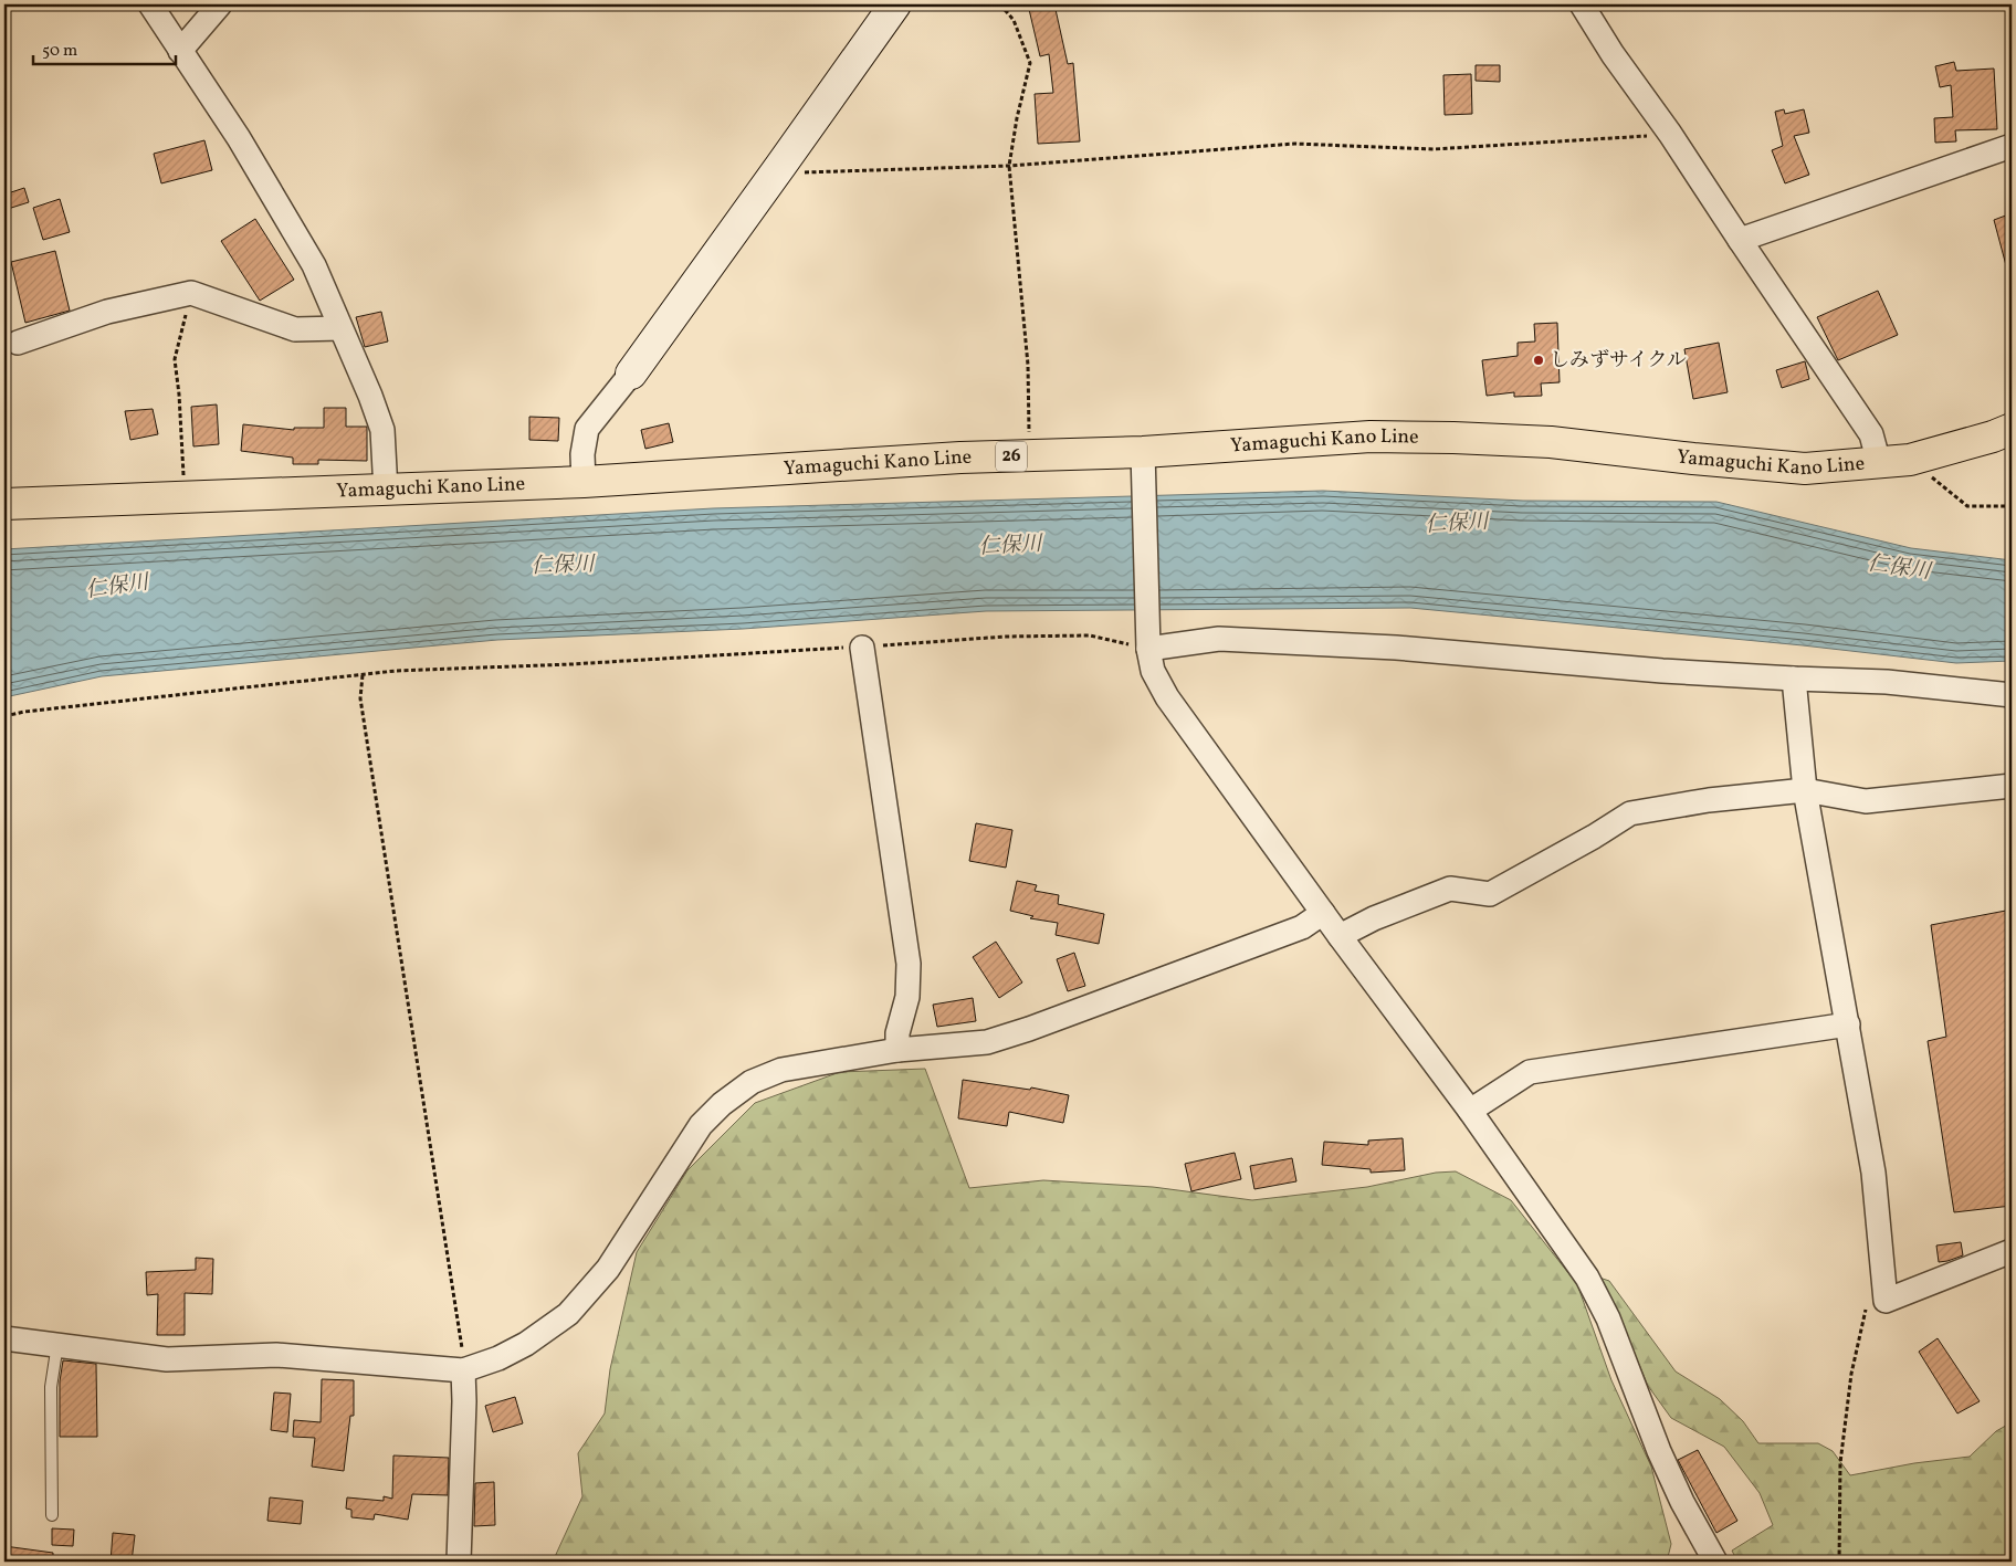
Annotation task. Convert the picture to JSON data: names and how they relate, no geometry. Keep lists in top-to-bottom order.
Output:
{
  "streets": {
    "main road": ["Yamaguchi Kano Line", "26"]
  },
  "water": ["仁保川"],
  "places": ["しみずサイクル"],
  "scale_bar": "50 m"
}
